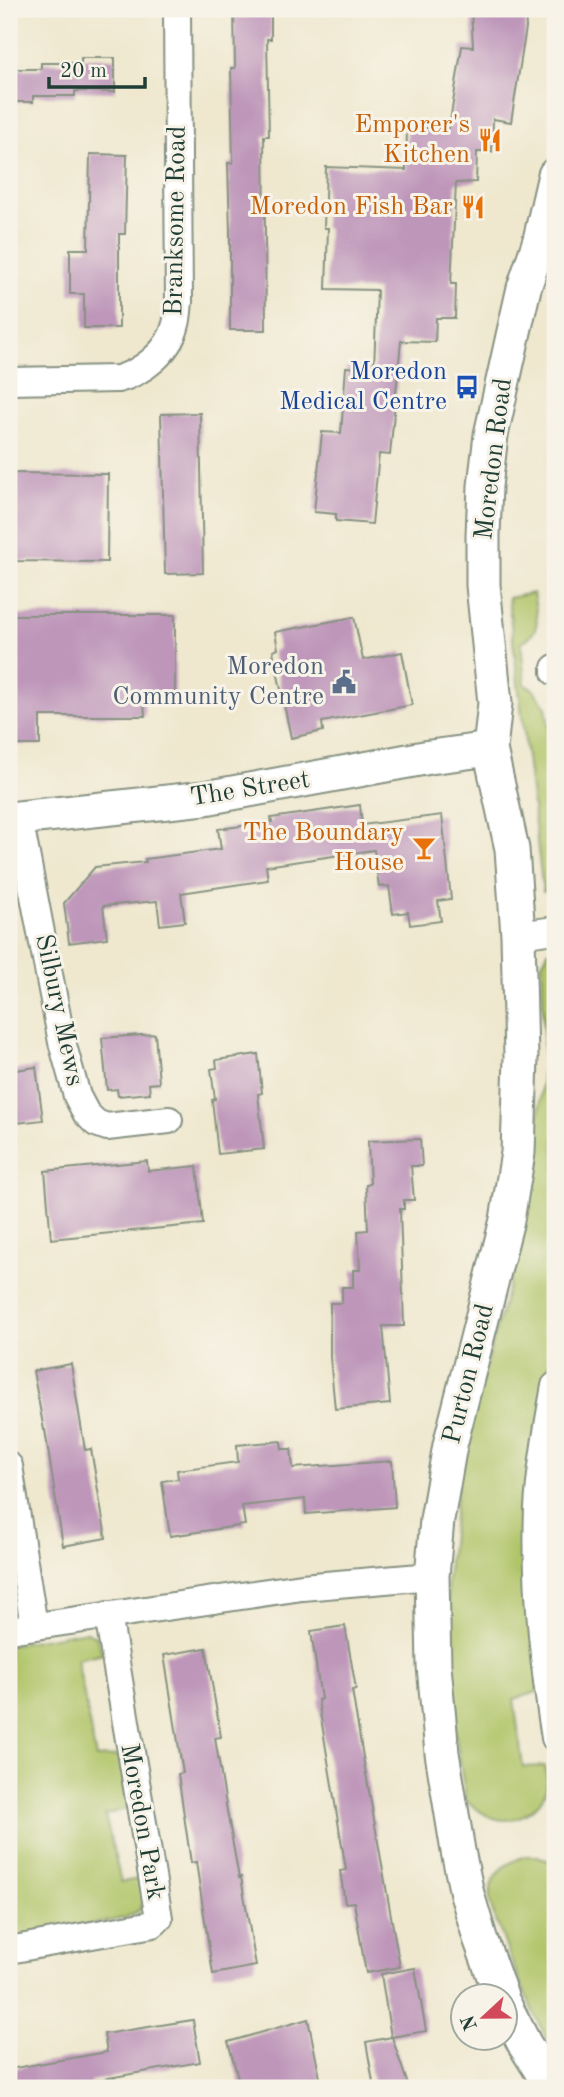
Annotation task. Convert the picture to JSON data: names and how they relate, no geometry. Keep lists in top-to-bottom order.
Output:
{
  "streets": {
    "street": [
      "Branksome Road",
      "Moredon Road",
      "The Street",
      "Silbury Mews",
      "Purton Road",
      "Moredon Park"
    ]
  },
  "crossings": [
    ["Moredon Road", "The Street"],
    ["Moredon Road", "Purton Road"],
    ["The Street", "Silbury Mews"],
    ["The Street", "Purton Road"]
  ],
  "places": {
    "restaurant": ["Emporer's Kitchen", "Moredon Fish Bar"],
    "bus stop": ["Moredon Medical Centre"],
    "public building": ["Moredon Community Centre"],
    "bar": ["The Boundary House"]
  },
  "scale_bar": "20 m",
  "north": "left"
}
